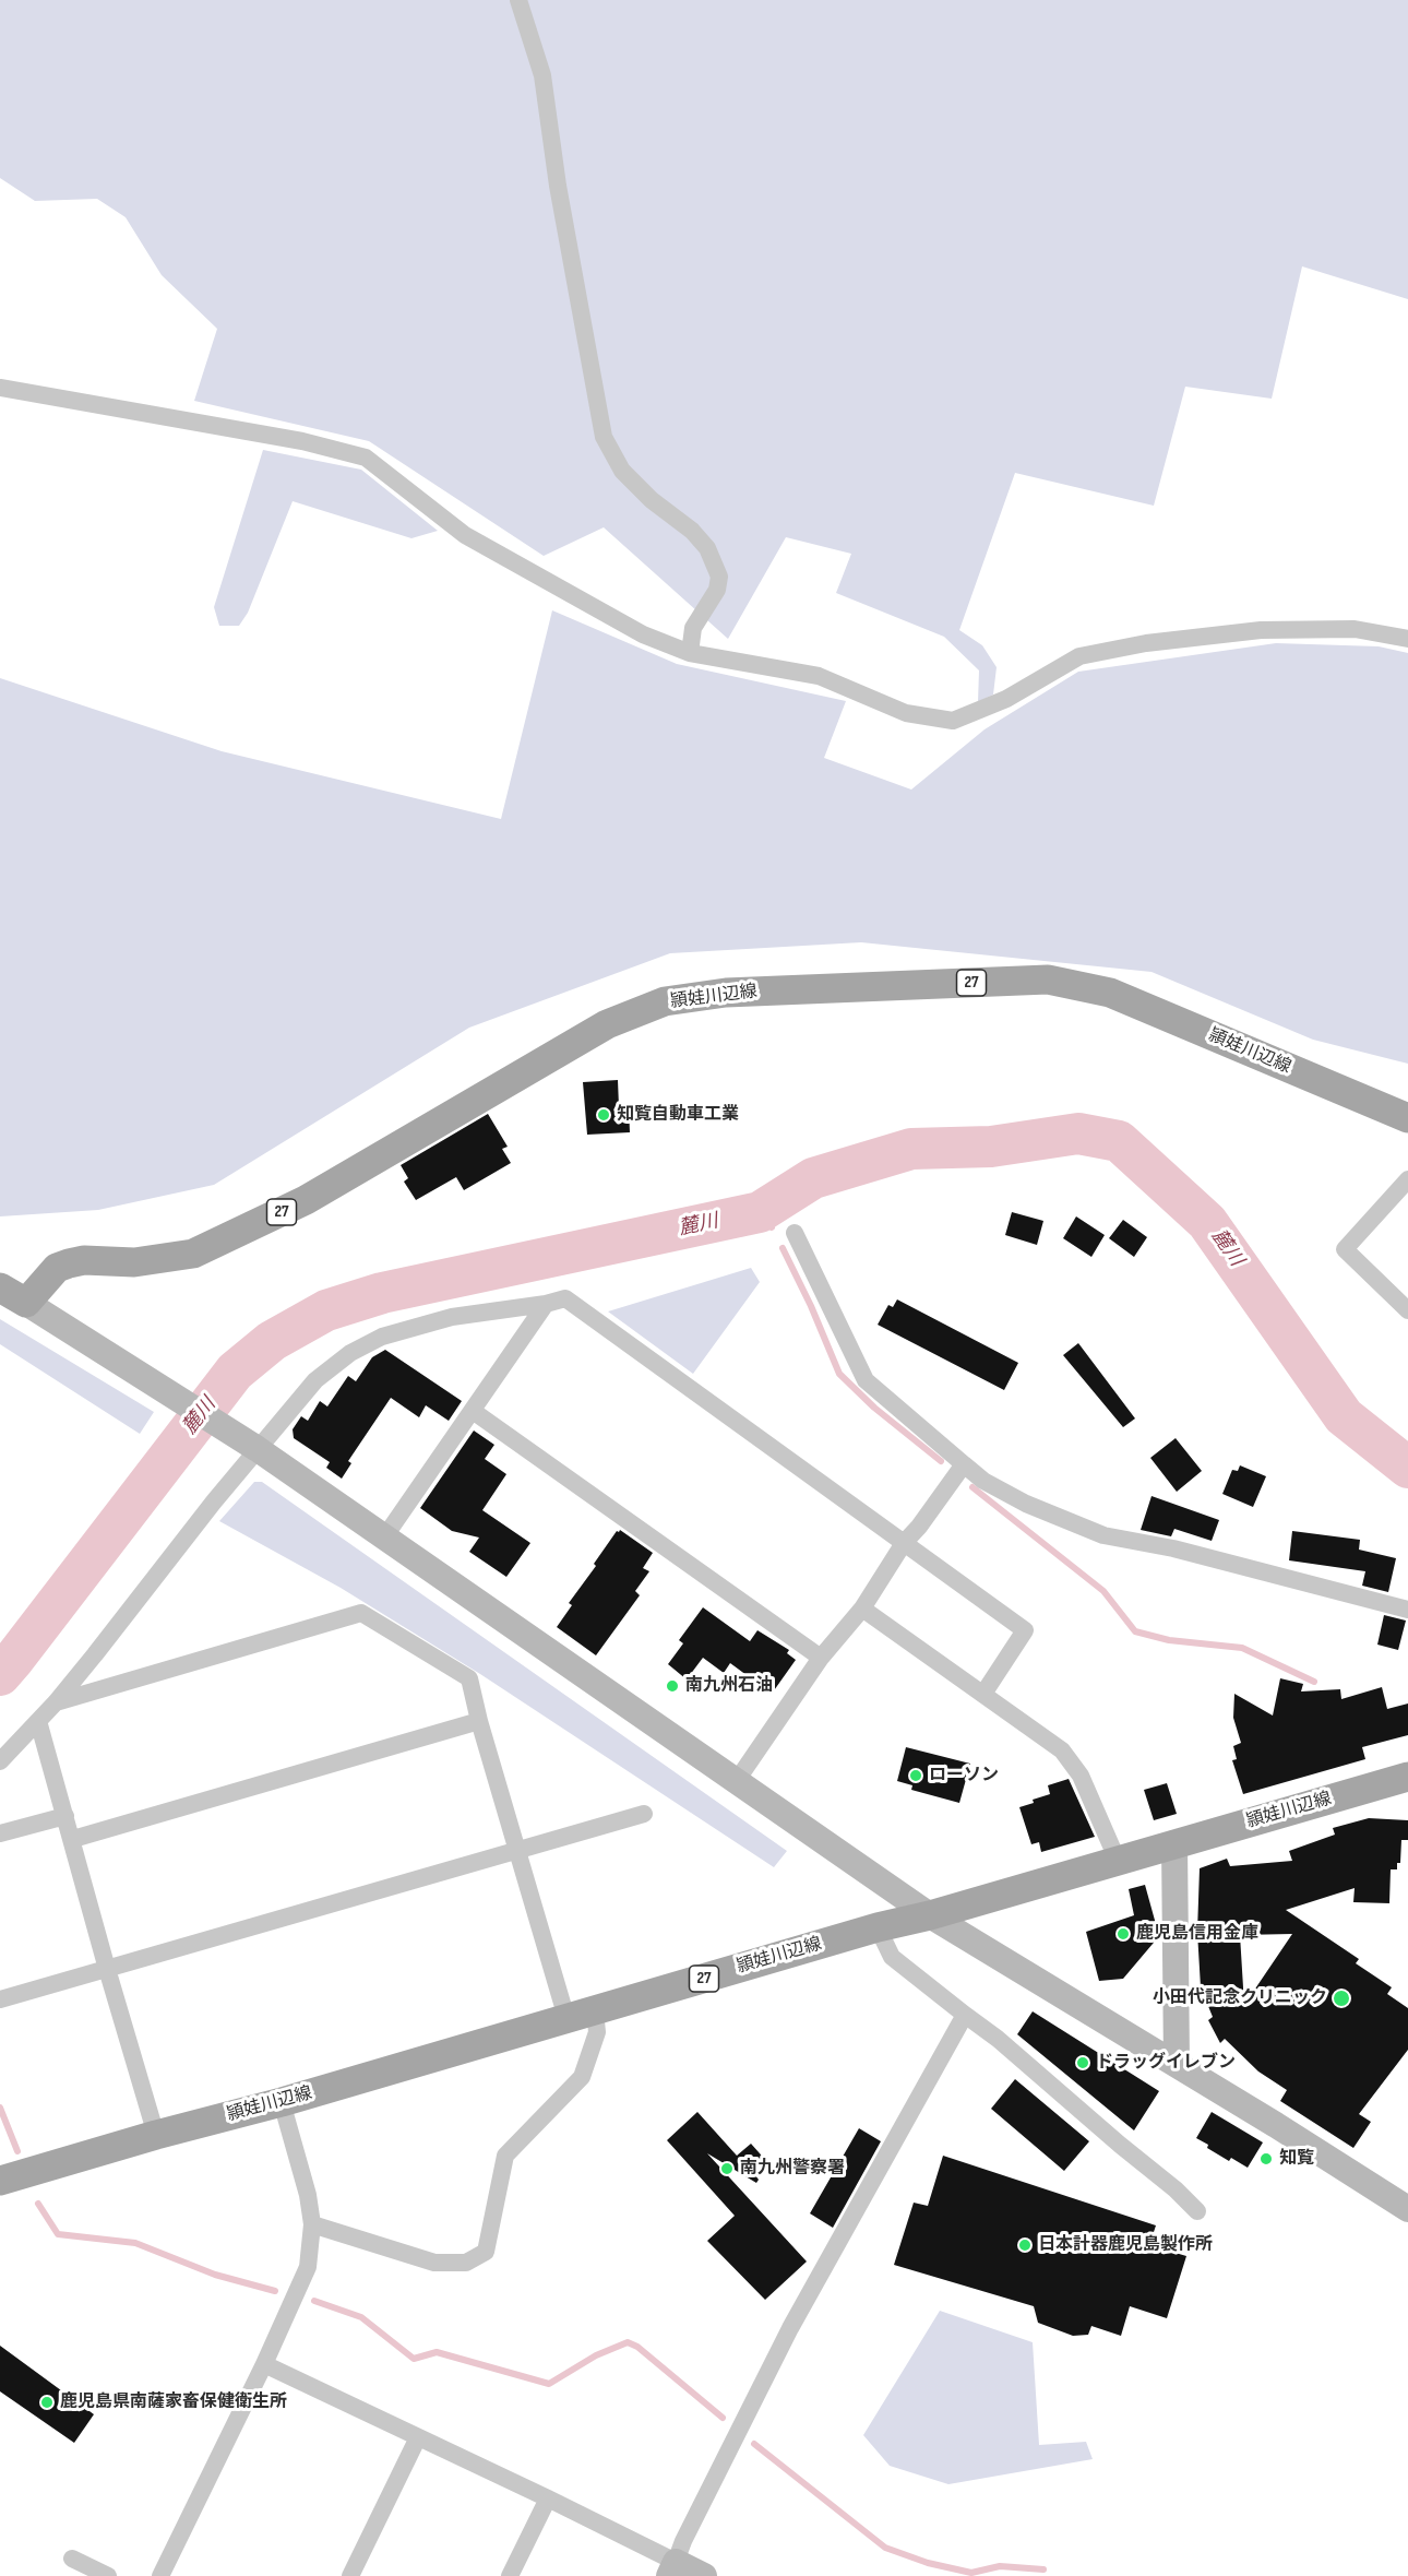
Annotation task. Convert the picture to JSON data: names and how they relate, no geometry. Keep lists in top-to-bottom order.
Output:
{
  "streets": {
    "main road": ["27", "頴娃川辺線"]
  },
  "water": ["麓川"],
  "places": [
    "知覧自動車工業",
    "南九州石油",
    "ローソン",
    "鹿児島信用金庫",
    "小田代記念クリニック",
    "ドラッグイレブン",
    "知覧",
    "南九州警察署",
    "日本計器鹿児島製作所",
    "鹿児島県南薩家畜保健衛生所"
  ]
}
